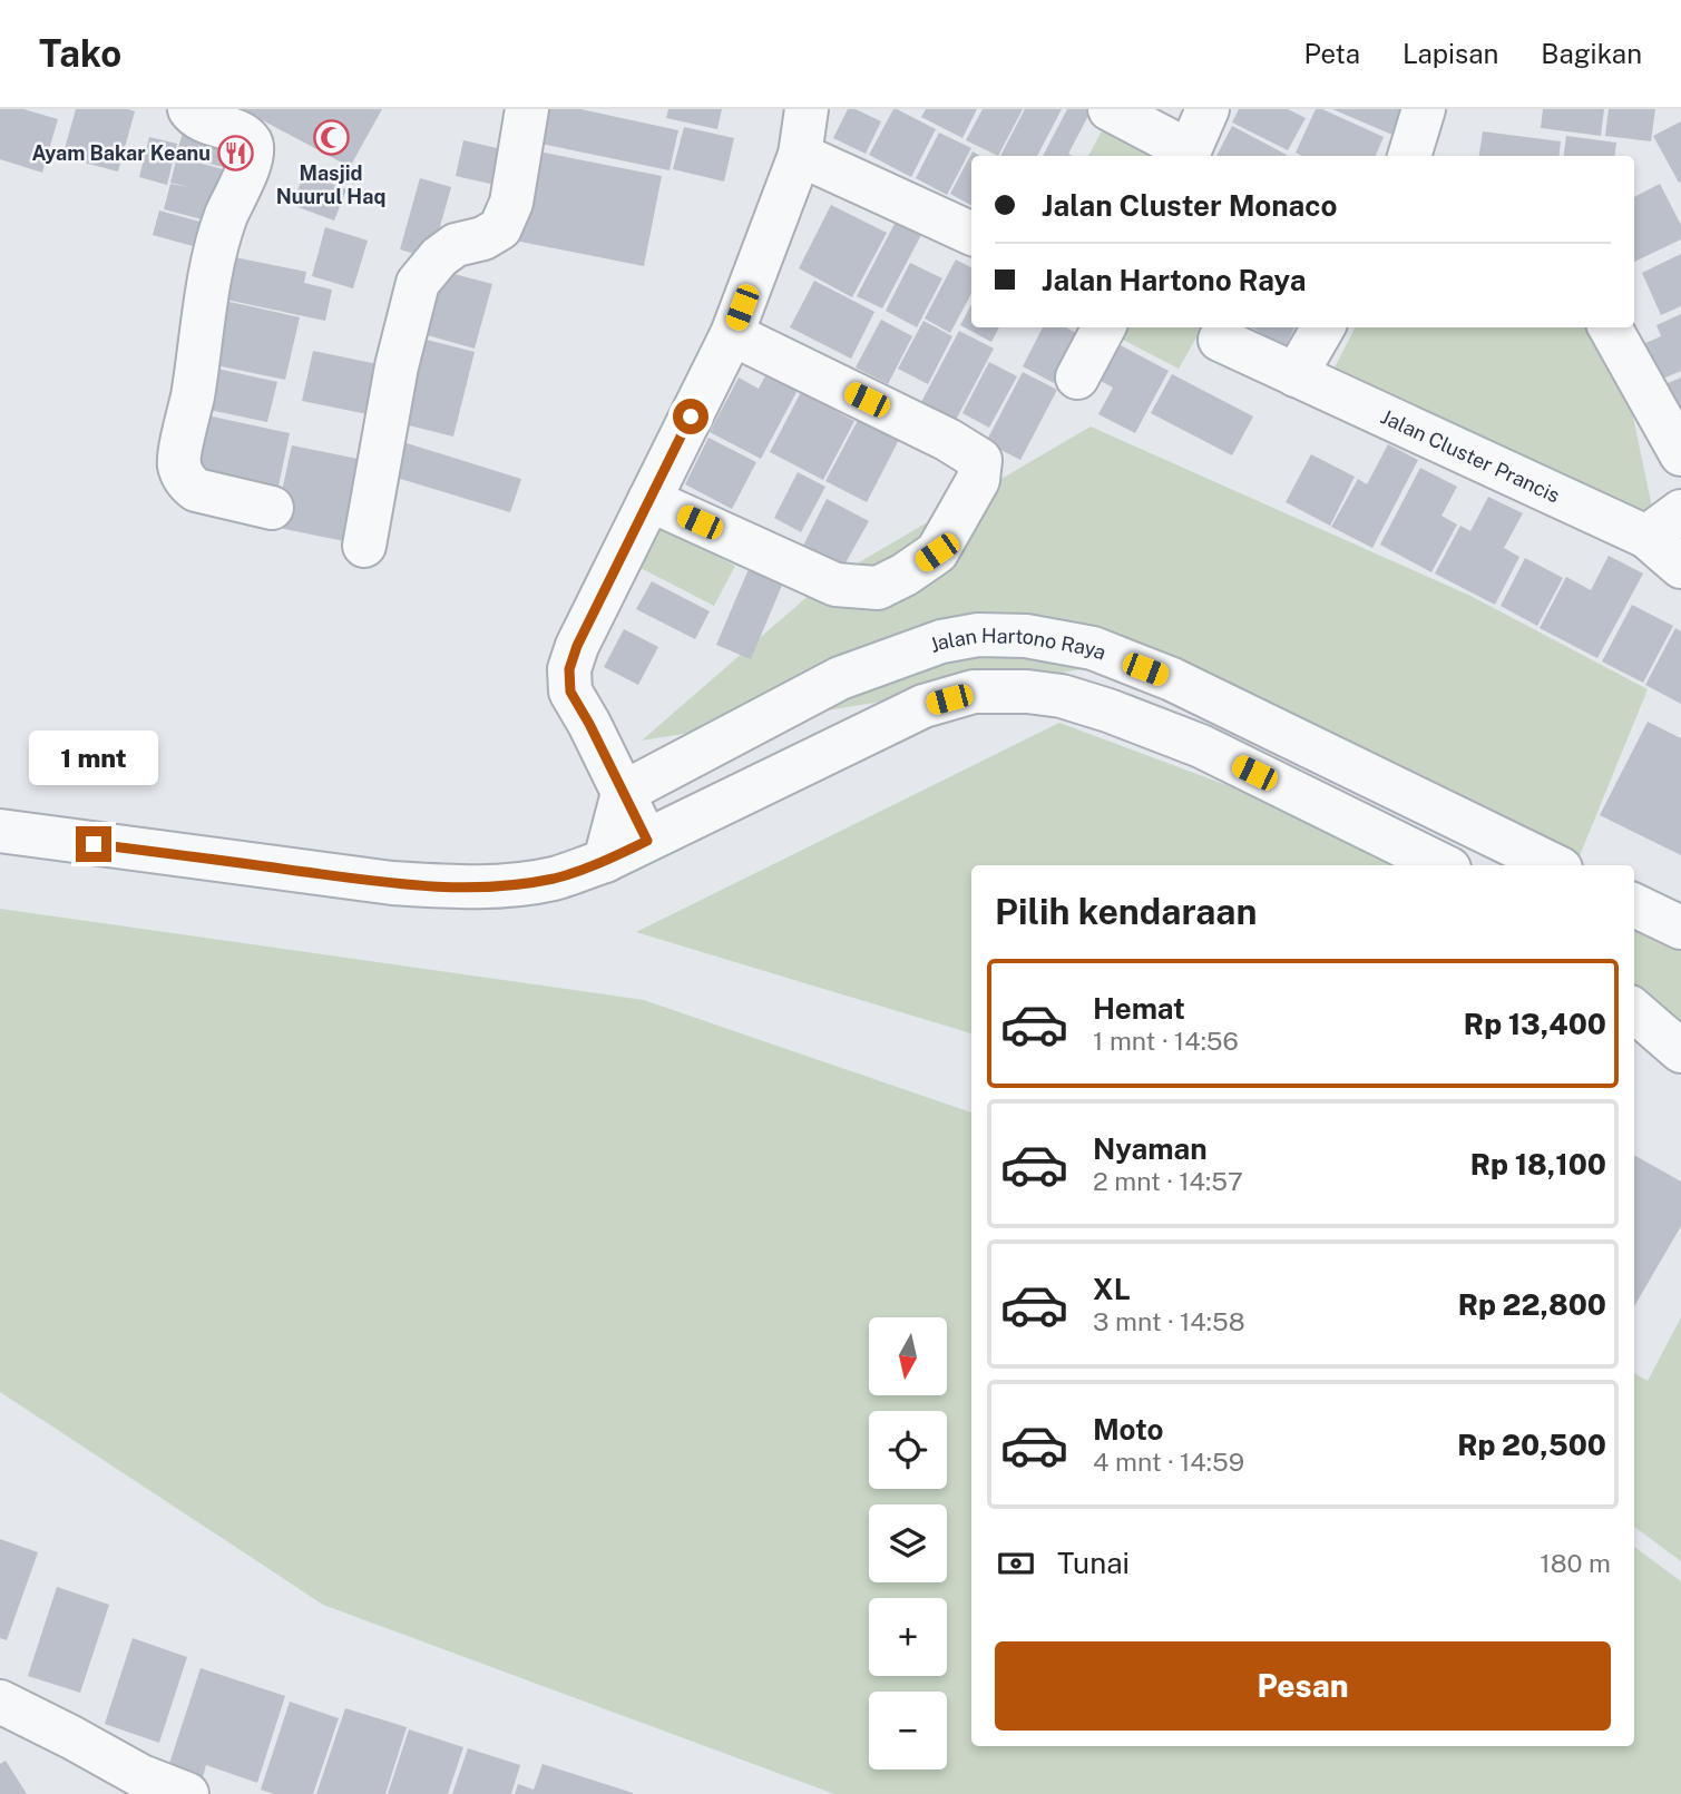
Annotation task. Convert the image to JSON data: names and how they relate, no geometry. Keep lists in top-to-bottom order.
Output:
{
  "streets": {
    "street": ["Jalan Cluster Prancis", "Jalan Hartono Raya"]
  },
  "places": {
    "mosque": ["Masjid Nuurul Haq"],
    "restaurant": ["Ayam Bakar Keanu"]
  },
  "north": "bottom",
  "page": {
    "header": "Tako",
    "nav": ["Peta", "Lapisan", "Bagikan"],
    "banner": ["Jalan Cluster Monaco", "Jalan Hartono Raya"],
    "bubble": "1 mnt",
    "heading": "Pilih kendaraan",
    "list": [
      {
        "name": "Hemat",
        "note": "1 mnt · 14:56",
        "value": "Rp 13,400"
      },
      {
        "name": "Nyaman",
        "note": "2 mnt · 14:57",
        "value": "Rp 18,100"
      },
      {
        "name": "XL",
        "note": "3 mnt · 14:58",
        "value": "Rp 22,800"
      },
      {
        "name": "Moto",
        "note": "4 mnt · 14:59",
        "value": "Rp 20,500"
      }
    ],
    "map_buttons": ["+", "−"],
    "pay": ["Tunai", "180 m"],
    "buttons": "Pesan"
  }
}
